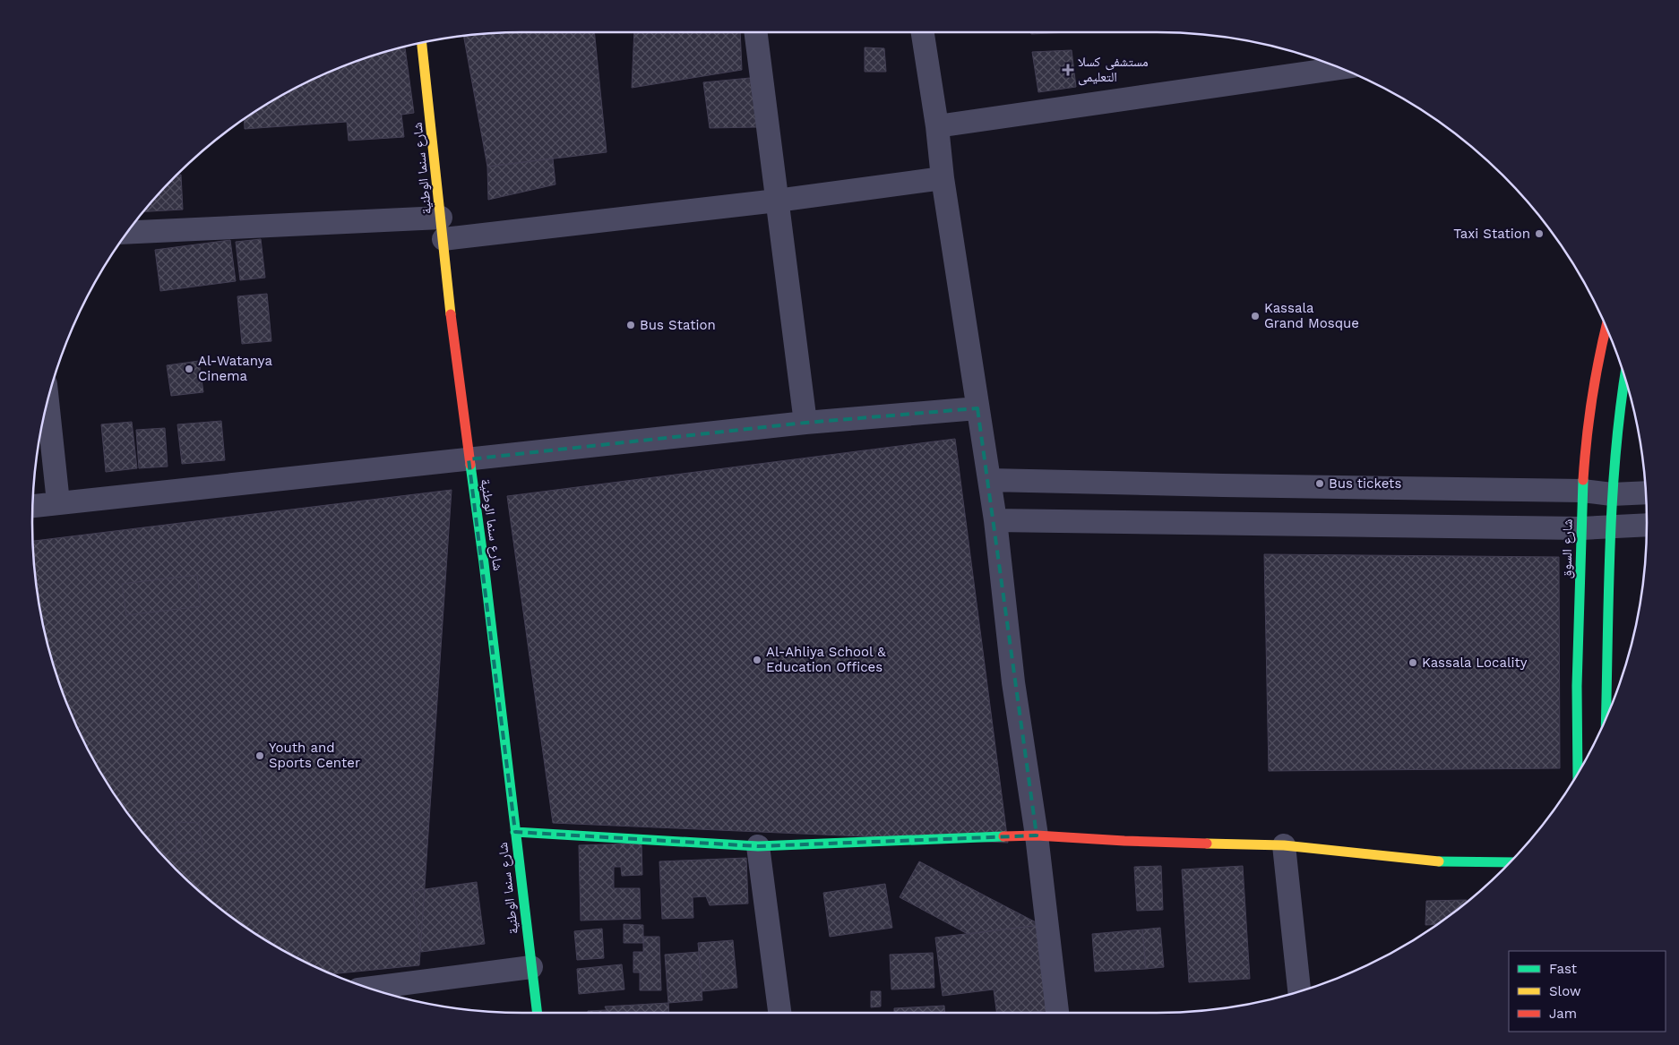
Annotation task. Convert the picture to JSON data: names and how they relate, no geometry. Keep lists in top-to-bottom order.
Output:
{
  "streets": {
    "street": ["شارع سنما الوطنية", "شارع السوق"]
  },
  "places": {
    "health": ["مستشفى كسلا التعليمى"],
    "other": [
      "Taxi Station",
      "Kassala Grand Mosque",
      "Bus Station",
      "Al-Watanya Cinema",
      "Bus tickets",
      "Al-Ahliya School & Education Offices",
      "Kassala Locality",
      "Youth and Sports Center"
    ]
  },
  "legend": ["Fast", "Slow", "Jam"]
}
